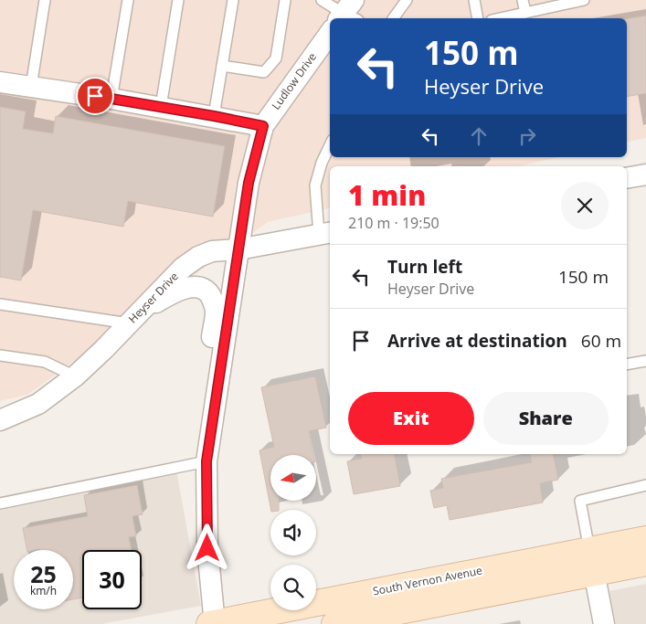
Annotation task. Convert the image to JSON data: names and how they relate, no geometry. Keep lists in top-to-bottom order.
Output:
{
  "streets": {
    "main road": ["South Vernon Avenue"],
    "street": ["Ludlow Drive", "Heyser Drive"]
  },
  "crossings": [
    ["Ludlow Drive", "Heyser Drive"],
    ["Ludlow Drive", "South Vernon Avenue"]
  ],
  "north": "left",
  "page": {
    "turn": ["150 m", "Heyser Drive"],
    "heading": ["1 min", "210 m · 19:50"],
    "list": [
      {
        "name": "Turn left",
        "note": "Heyser Drive",
        "value": "150 m"
      },
      {
        "name": "Arrive at destination",
        "value": "60 m"
      }
    ],
    "buttons": ["Exit", "Share"],
    "speed": "25 km/h",
    "limit": "30"
  }
}
